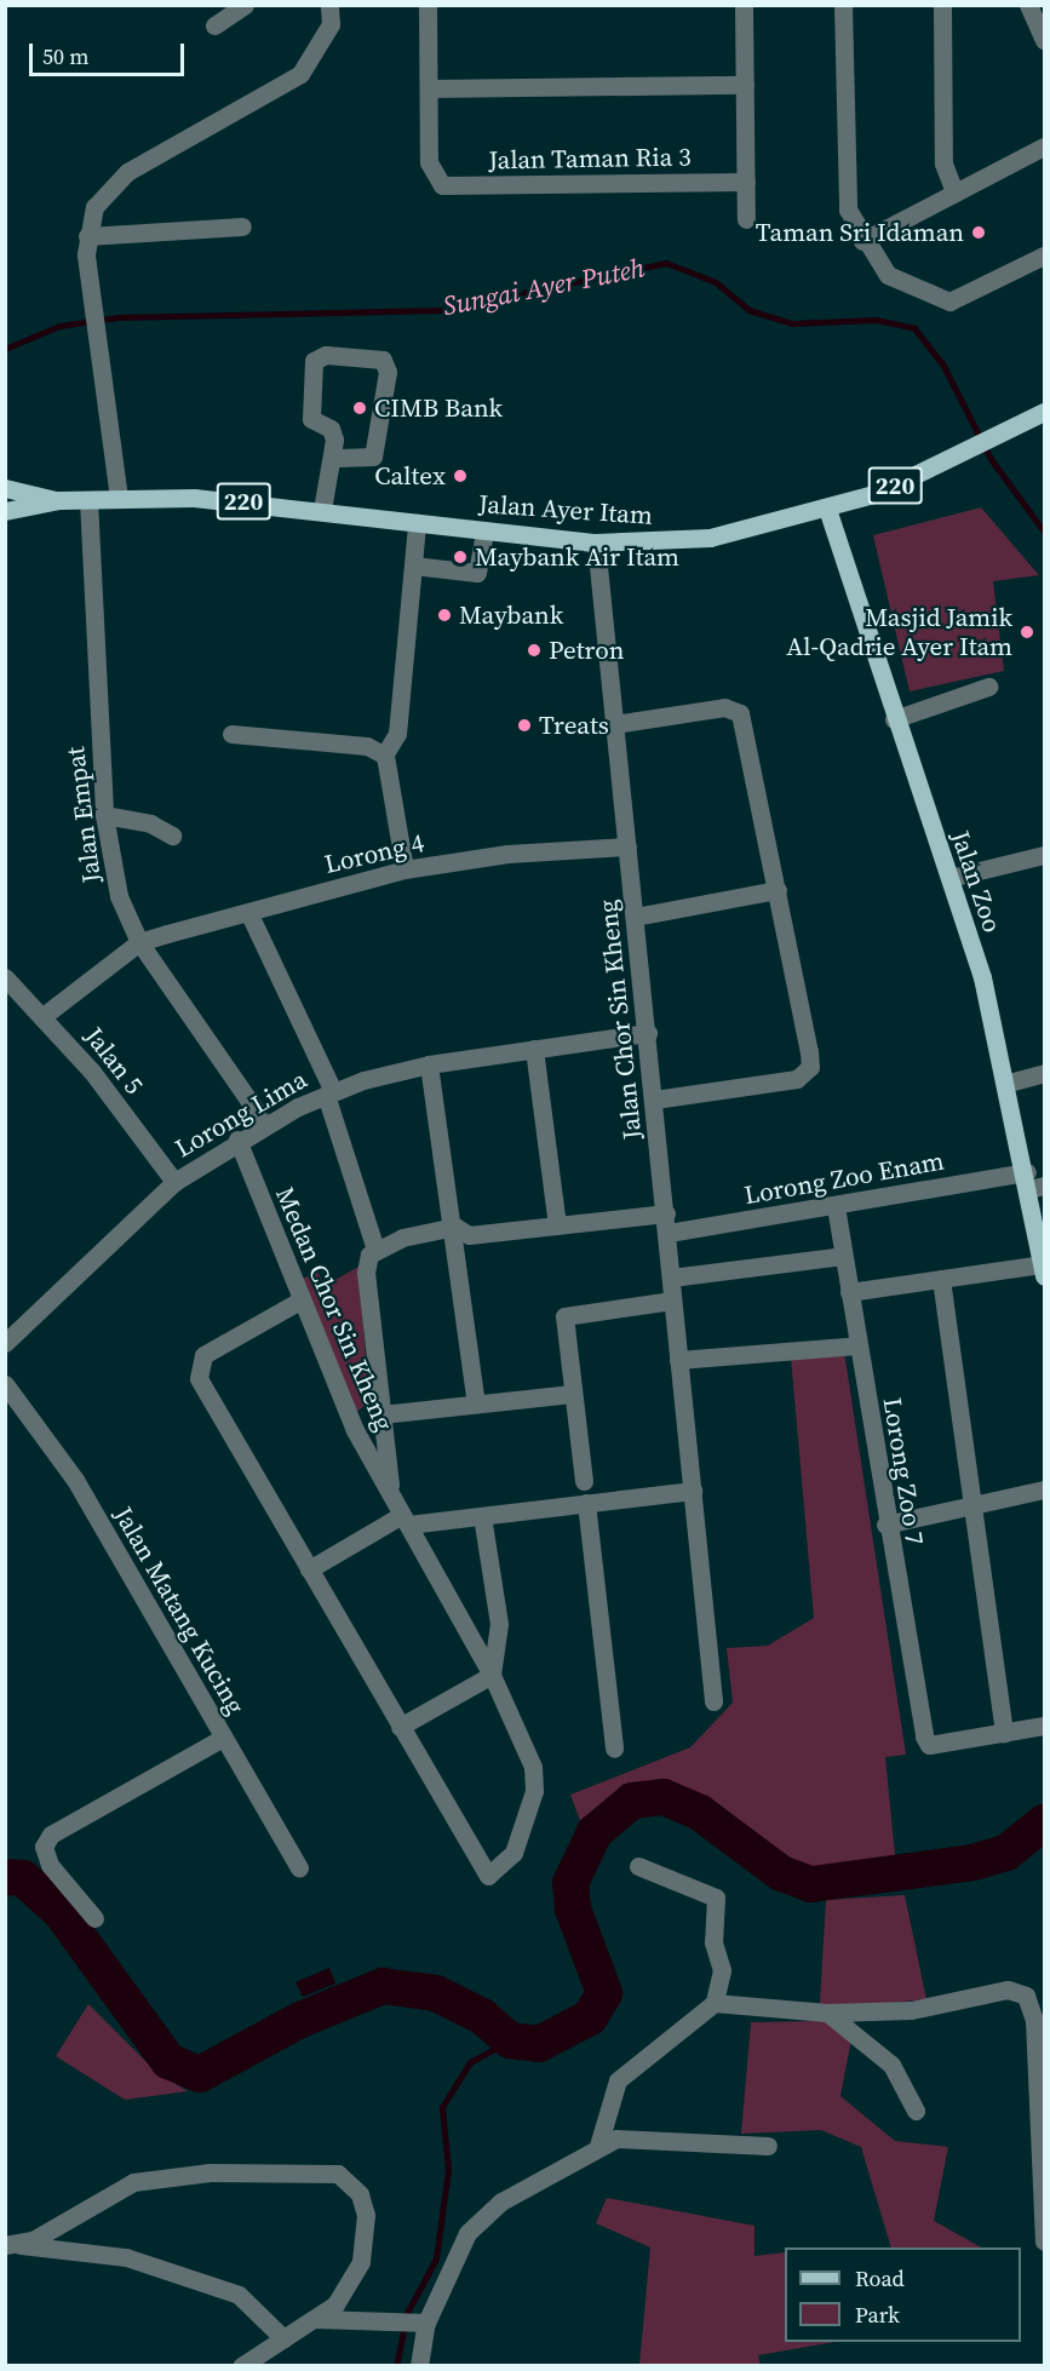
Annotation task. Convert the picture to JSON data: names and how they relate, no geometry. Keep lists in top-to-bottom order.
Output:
{
  "streets": {
    "main road": ["220", "Jalan Ayer Itam", "Jalan Zoo"],
    "street": [
      "Jalan Taman Ria 3",
      "Jalan Empat",
      "Lorong 4",
      "Jalan Chor Sin Kheng",
      "Jalan 5",
      "Lorong Lima",
      "Lorong Zoo Enam",
      "Medan Chor Sin Kheng",
      "Lorong Zoo 7",
      "Jalan Matang Kucing"
    ]
  },
  "crossings": [
    ["Jalan Ayer Itam", "Jalan Empat"],
    ["Jalan Ayer Itam", "Jalan Zoo"],
    ["Jalan Ayer Itam", "Jalan Chor Sin Kheng"],
    ["Jalan Empat", "Lorong 4"],
    ["Jalan Empat", "Lorong Lima"],
    ["Lorong 4", "Jalan Chor Sin Kheng"],
    ["Jalan Zoo", "Lorong Zoo Enam"],
    ["Jalan Chor Sin Kheng", "Lorong Lima"],
    ["Jalan Chor Sin Kheng", "Lorong Zoo Enam"],
    ["Jalan 5", "Lorong Lima"],
    ["Lorong Lima", "Medan Chor Sin Kheng"],
    ["Lorong Zoo Enam", "Lorong Zoo 7"]
  ],
  "water": ["Sungai Ayer Puteh"],
  "places": [
    "Taman Sri Idaman",
    "CIMB Bank",
    "Caltex",
    "Maybank Air Itam",
    "Maybank",
    "Masjid Jamik Al-Qadrie Ayer Itam",
    "Petron",
    "Treats"
  ],
  "legend": ["Road", "Park"],
  "scale_bar": "50 m"
}
